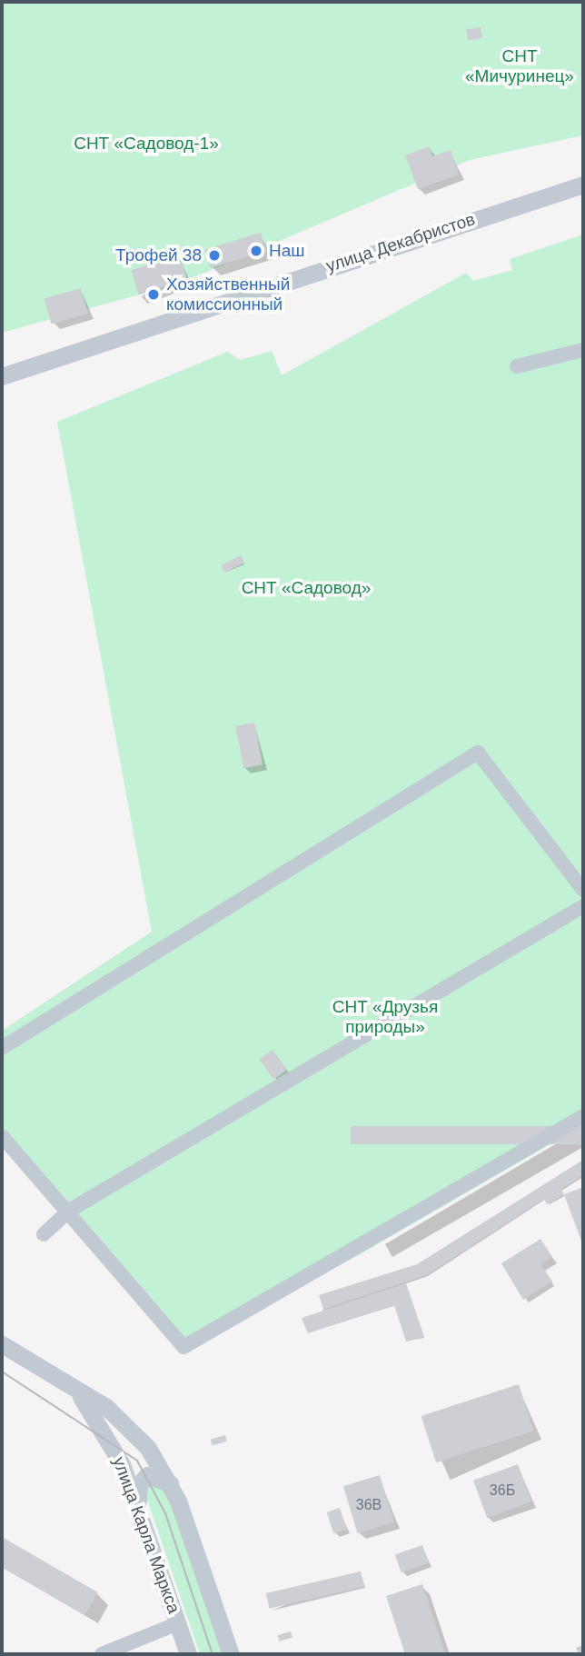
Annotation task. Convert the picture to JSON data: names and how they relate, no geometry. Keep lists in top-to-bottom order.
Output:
{
  "streets": {
    "street": ["улица Декабристов", "улица Карла Маркса"]
  },
  "parks": [
    "СНТ «Мичуринец»",
    "СНТ «Садовод-1»",
    "СНТ «Садовод»",
    "СНТ «Друзья природы»"
  ],
  "places": ["Наш", "Трофей 38", "Хозяйственный комиссионный"],
  "house_numbers": ["36Б", "36В"]
}
